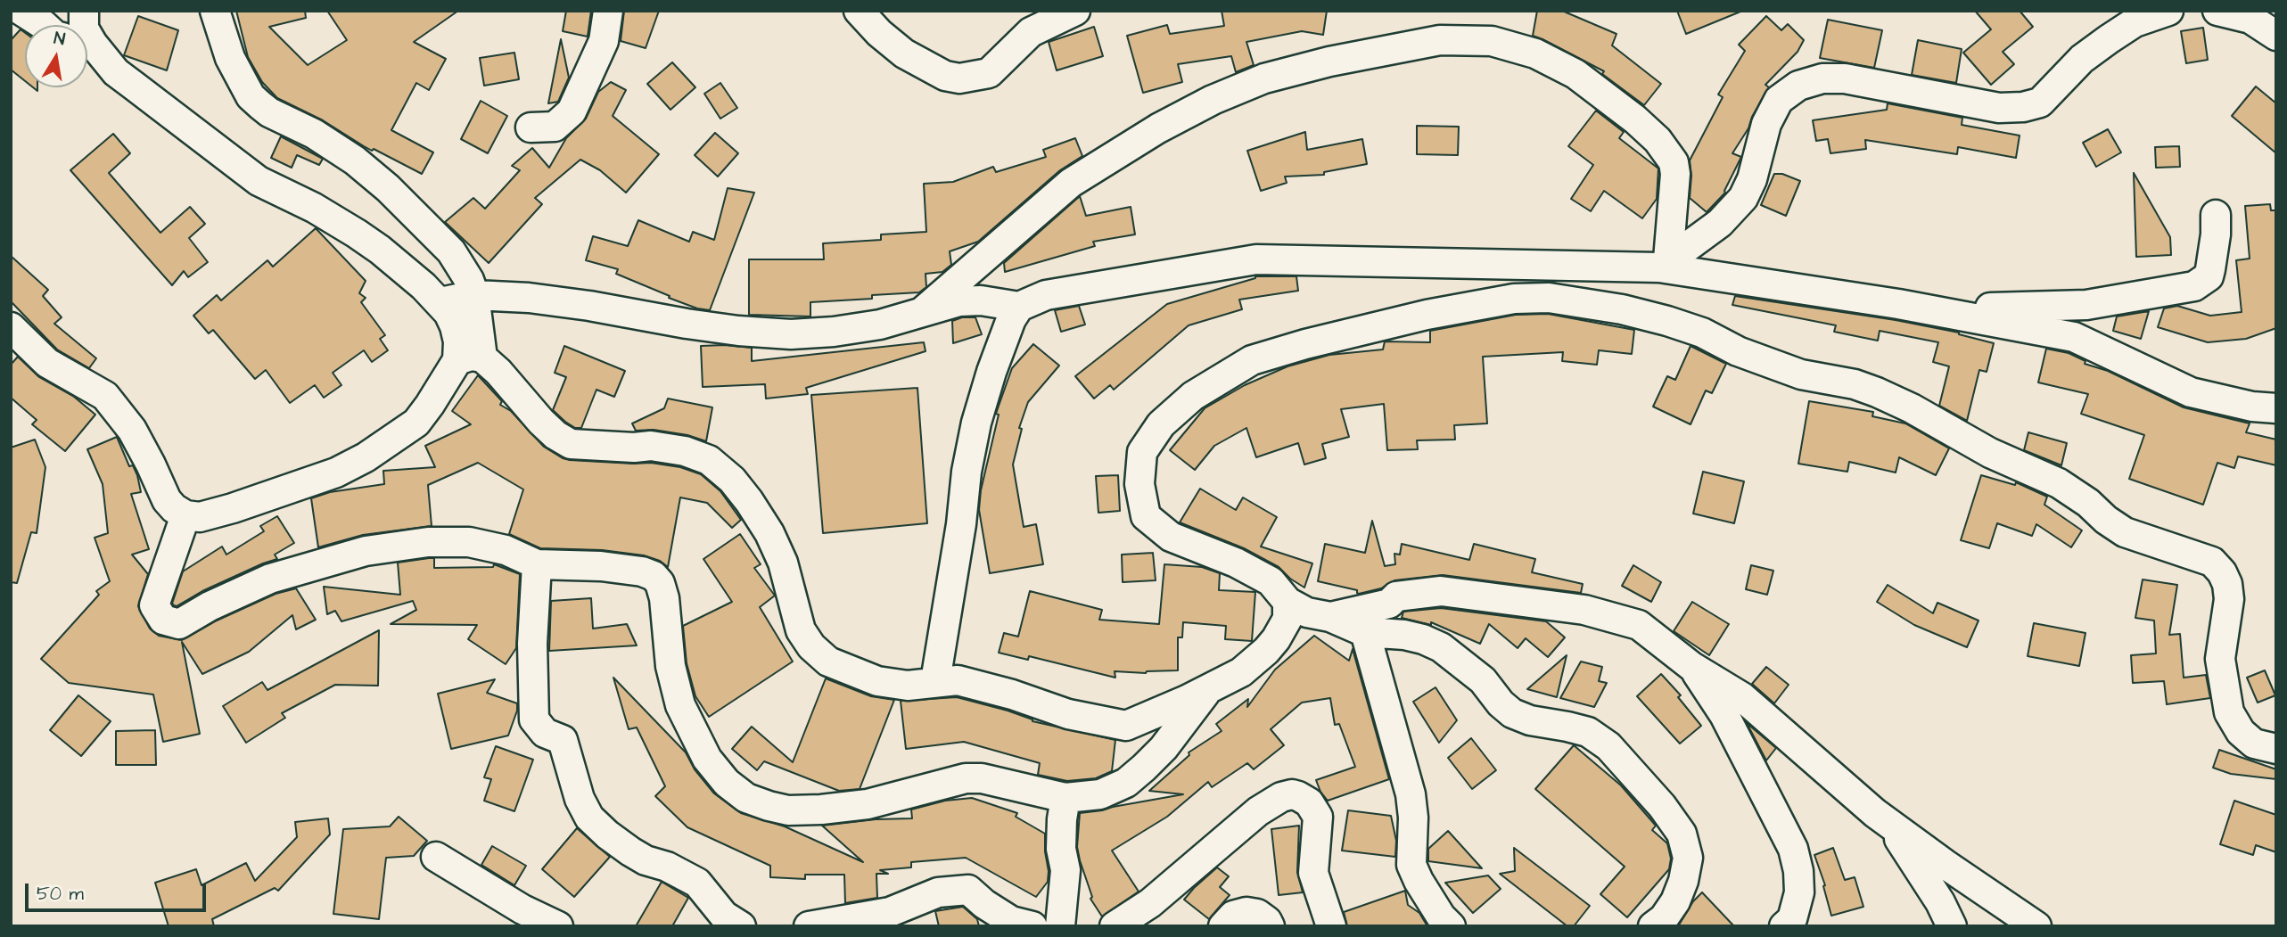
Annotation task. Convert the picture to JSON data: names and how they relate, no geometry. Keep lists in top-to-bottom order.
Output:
{
  "scale_bar": "50 m",
  "north": "top"
}
